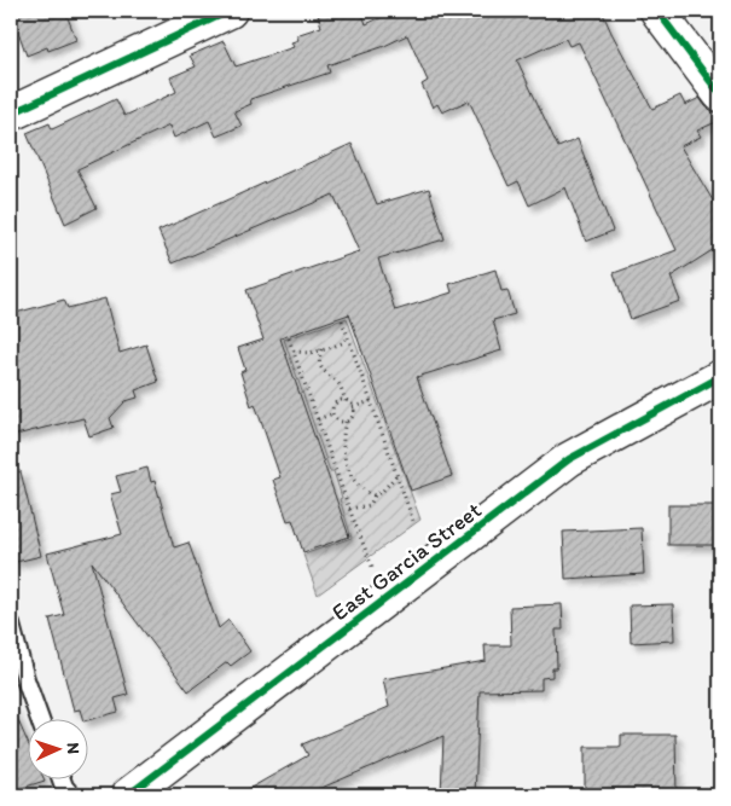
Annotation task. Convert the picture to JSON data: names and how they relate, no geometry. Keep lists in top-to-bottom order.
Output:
{
  "streets": {
    "street": ["East Garcia Street"]
  },
  "north": "right"
}
